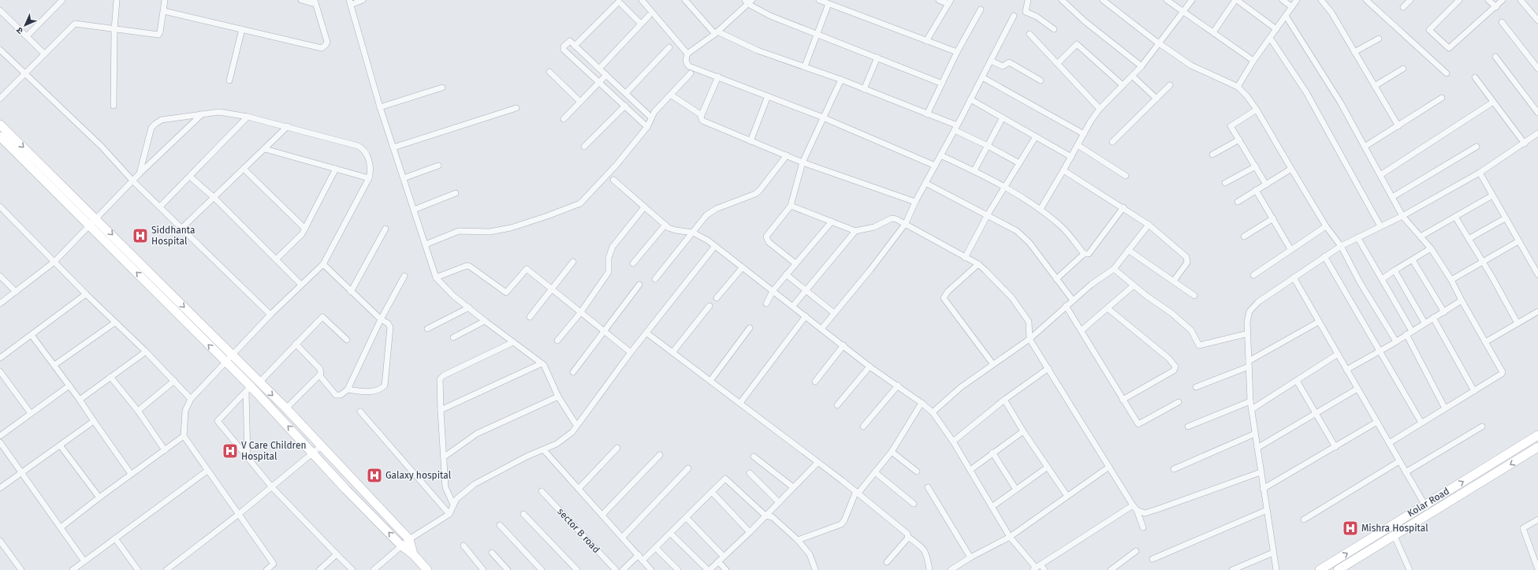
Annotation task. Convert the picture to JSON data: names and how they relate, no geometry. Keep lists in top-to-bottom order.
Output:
{
  "streets": {
    "street": ["Kolar Road", "sector B road"]
  },
  "places": {
    "hospital": [
      "Siddhanta Hospital",
      "V Care Children Hospital",
      "Galaxy hospital",
      "Mishra Hospital"
    ]
  },
  "north": "bottom left"
}
